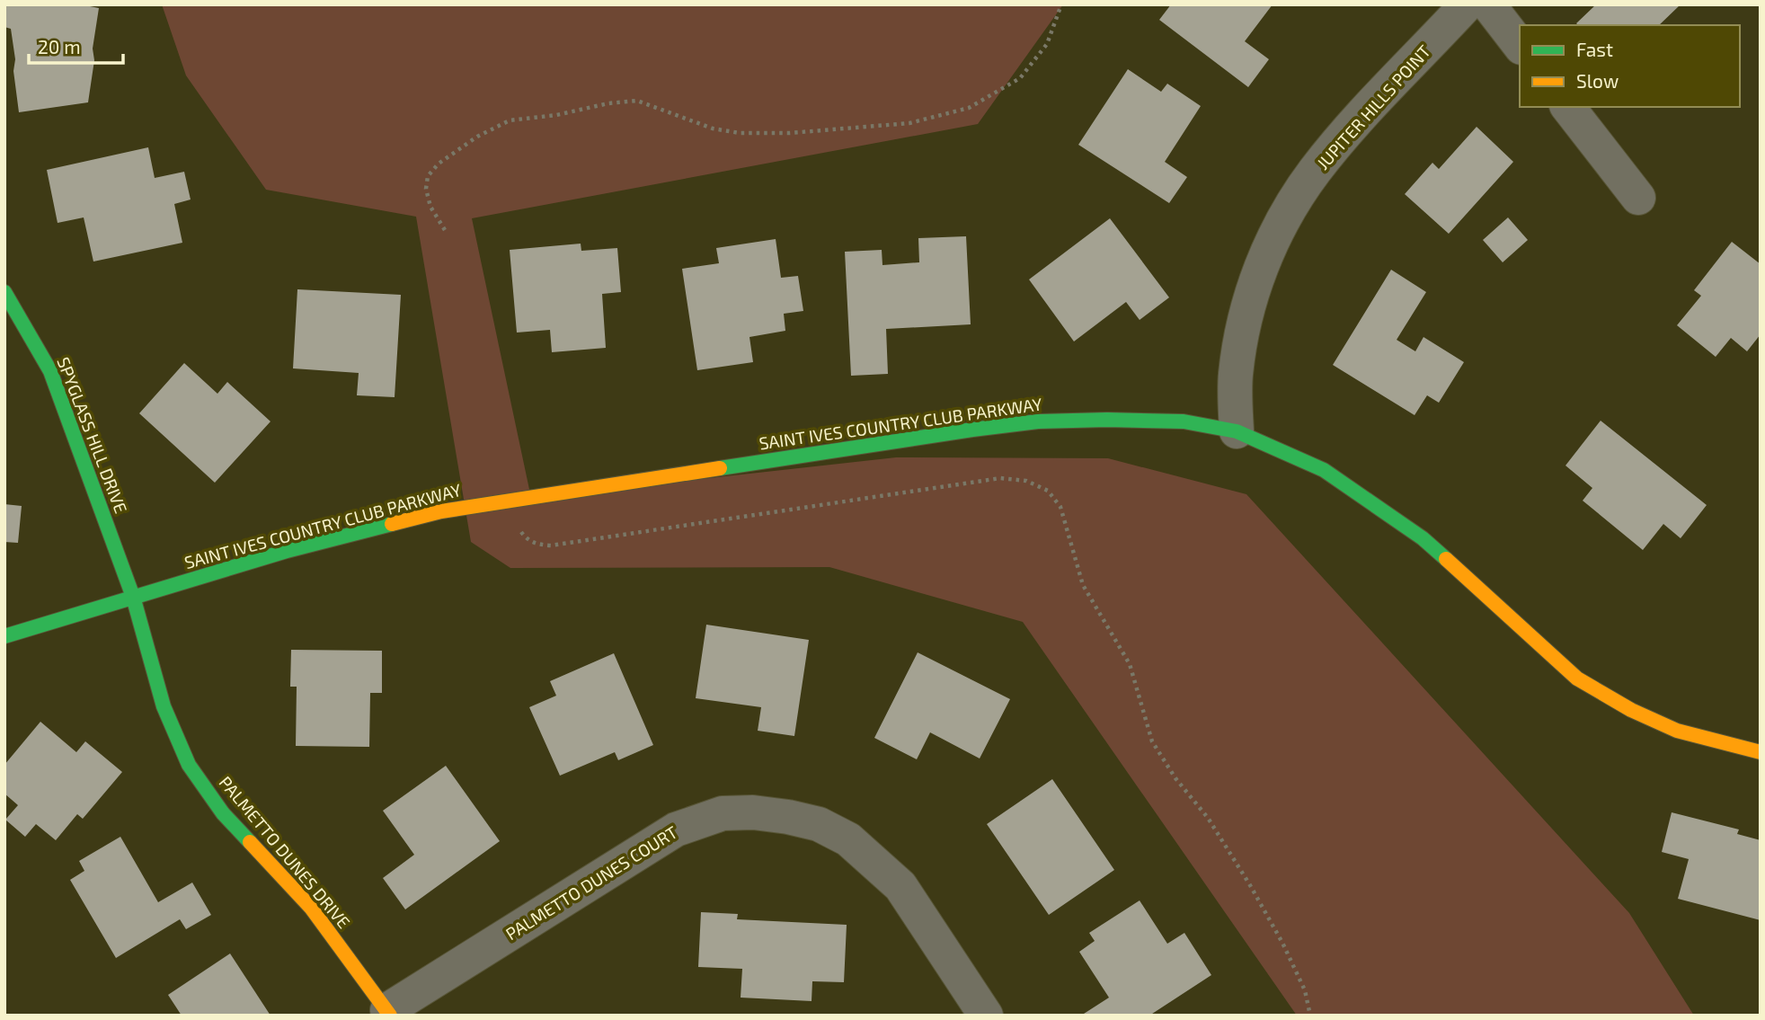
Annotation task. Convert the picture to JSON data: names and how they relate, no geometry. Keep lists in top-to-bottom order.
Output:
{
  "streets": {
    "street": [
      "JUPITER HILLS POINT",
      "SAINT IVES COUNTRY CLUB PARKWAY",
      "SPYGLASS HILL DRIVE",
      "PALMETTO DUNES DRIVE",
      "PALMETTO DUNES COURT"
    ]
  },
  "crossings": [
    ["JUPITER HILLS POINT", "SAINT IVES COUNTRY CLUB PARKWAY"],
    ["SAINT IVES COUNTRY CLUB PARKWAY", "SPYGLASS HILL DRIVE"],
    ["SAINT IVES COUNTRY CLUB PARKWAY", "PALMETTO DUNES DRIVE"],
    ["SPYGLASS HILL DRIVE", "PALMETTO DUNES DRIVE"],
    ["PALMETTO DUNES DRIVE", "PALMETTO DUNES COURT"]
  ],
  "legend": ["Fast", "Slow"],
  "scale_bar": "20 m"
}
